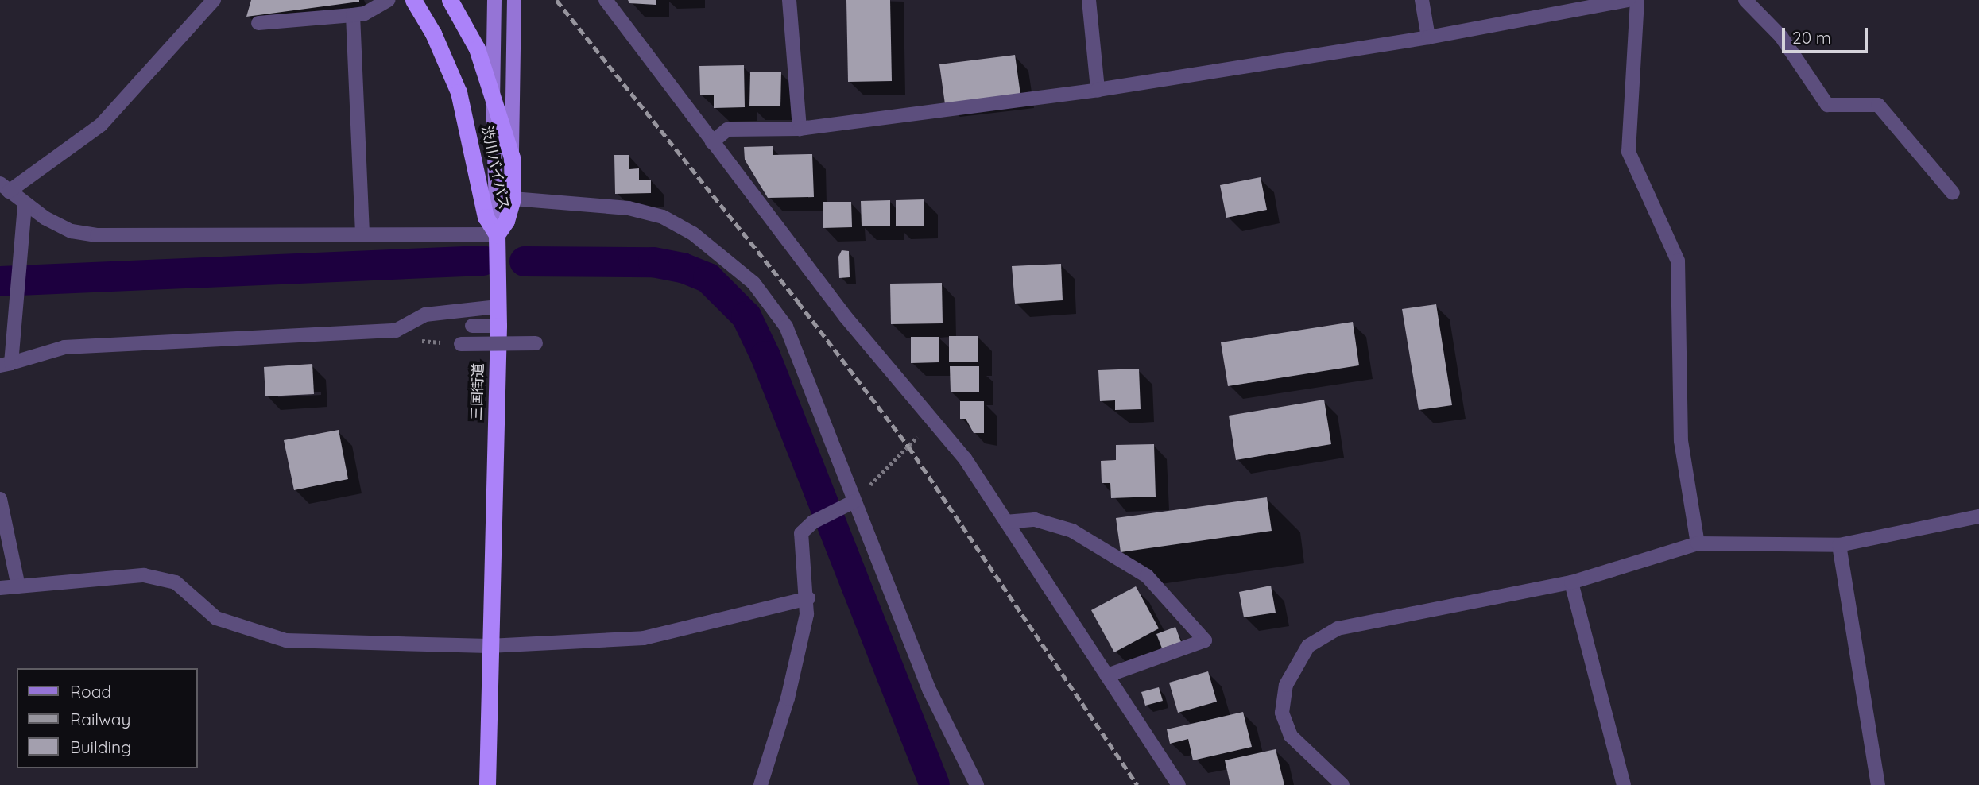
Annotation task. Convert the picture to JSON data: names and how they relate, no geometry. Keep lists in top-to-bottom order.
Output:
{
  "streets": {
    "highway": ["渋川バイパス", "三国街道"]
  },
  "crossings": [
    ["渋川バイパス", "三国街道"]
  ],
  "legend": ["Road", "Railway", "Building"],
  "scale_bar": "20 m"
}
